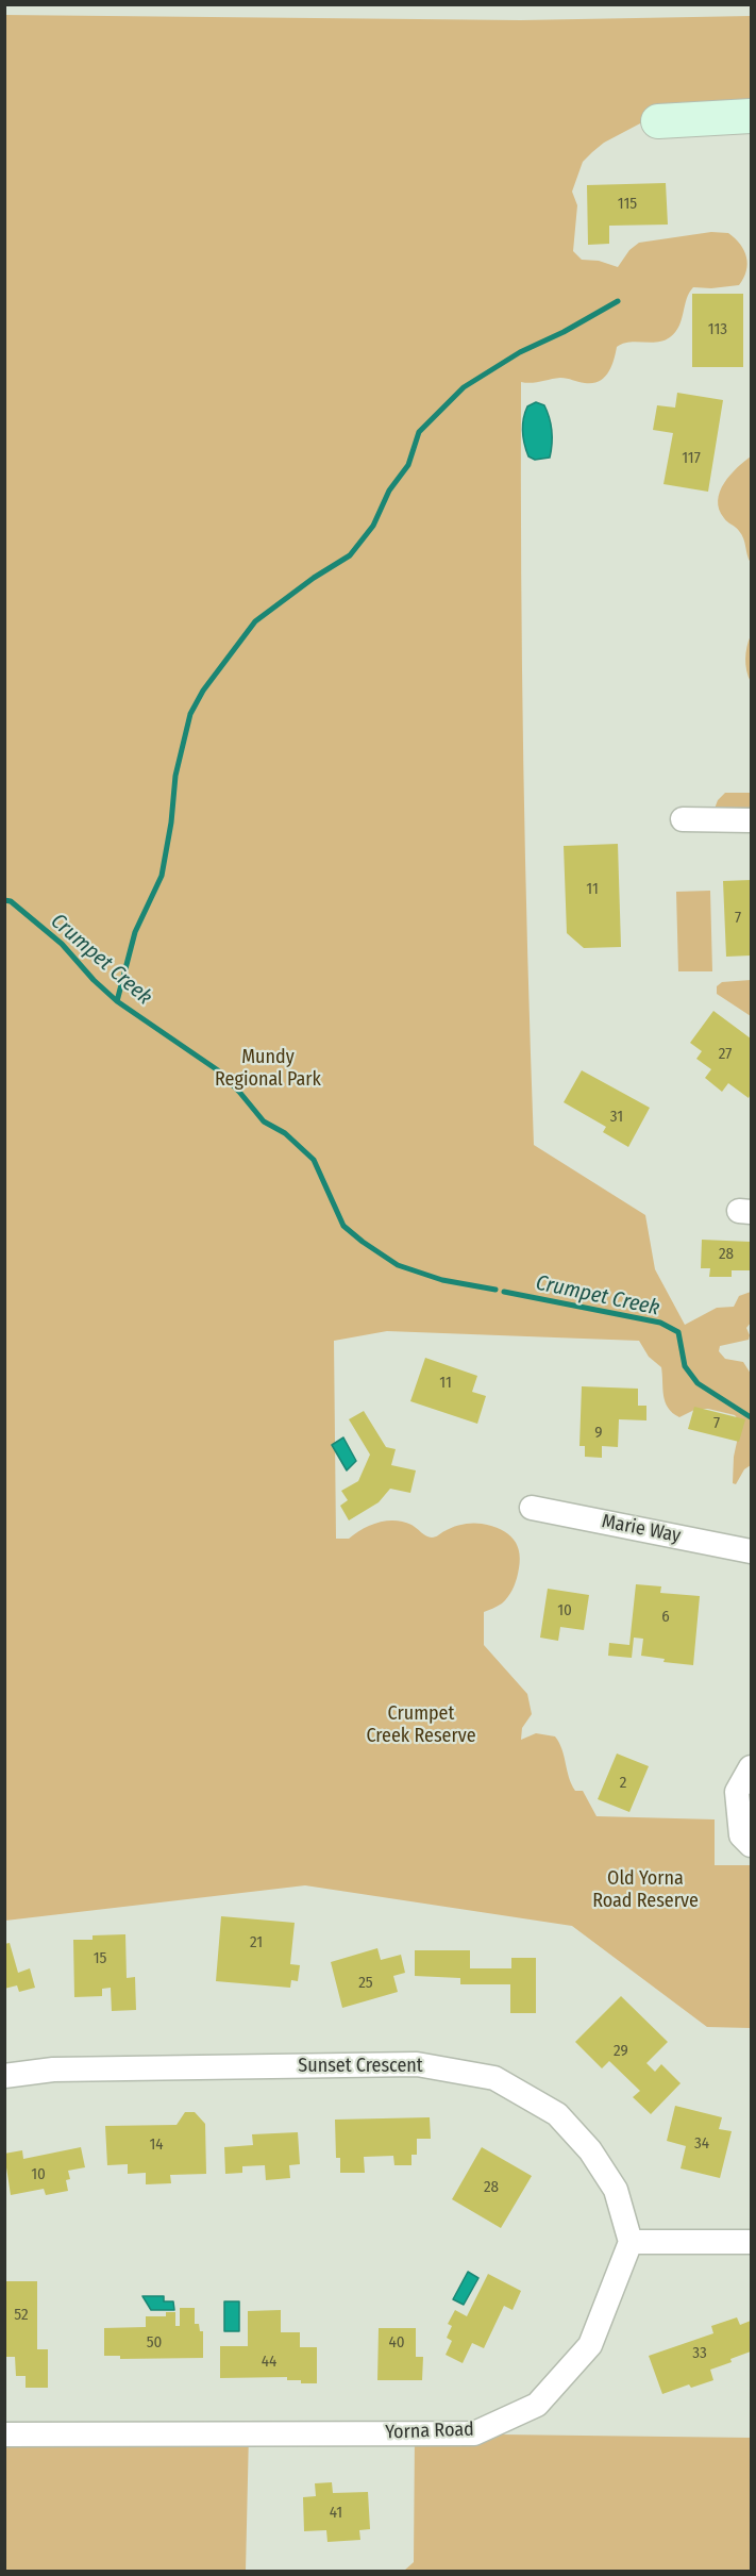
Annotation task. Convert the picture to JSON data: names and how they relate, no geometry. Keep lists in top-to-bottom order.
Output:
{
  "streets": {
    "street": ["Marie Way", "Sunset Crescent", "Yorna Road"]
  },
  "crossings": [
    ["Sunset Crescent", "Yorna Road"]
  ],
  "water": ["Crumpet Creek"],
  "parks": ["Mundy Regional Park", "Crumpet Creek Reserve", "Old Yorna Road Reserve"],
  "house_numbers": [
    "115",
    "113",
    "117",
    "11",
    "7",
    "27",
    "31",
    "28",
    "11",
    "7",
    "9",
    "10",
    "6",
    "2",
    "21",
    "15",
    "25",
    "29",
    "34",
    "14",
    "10",
    "28",
    "52",
    "50",
    "40",
    "33",
    "44",
    "41"
  ]
}
